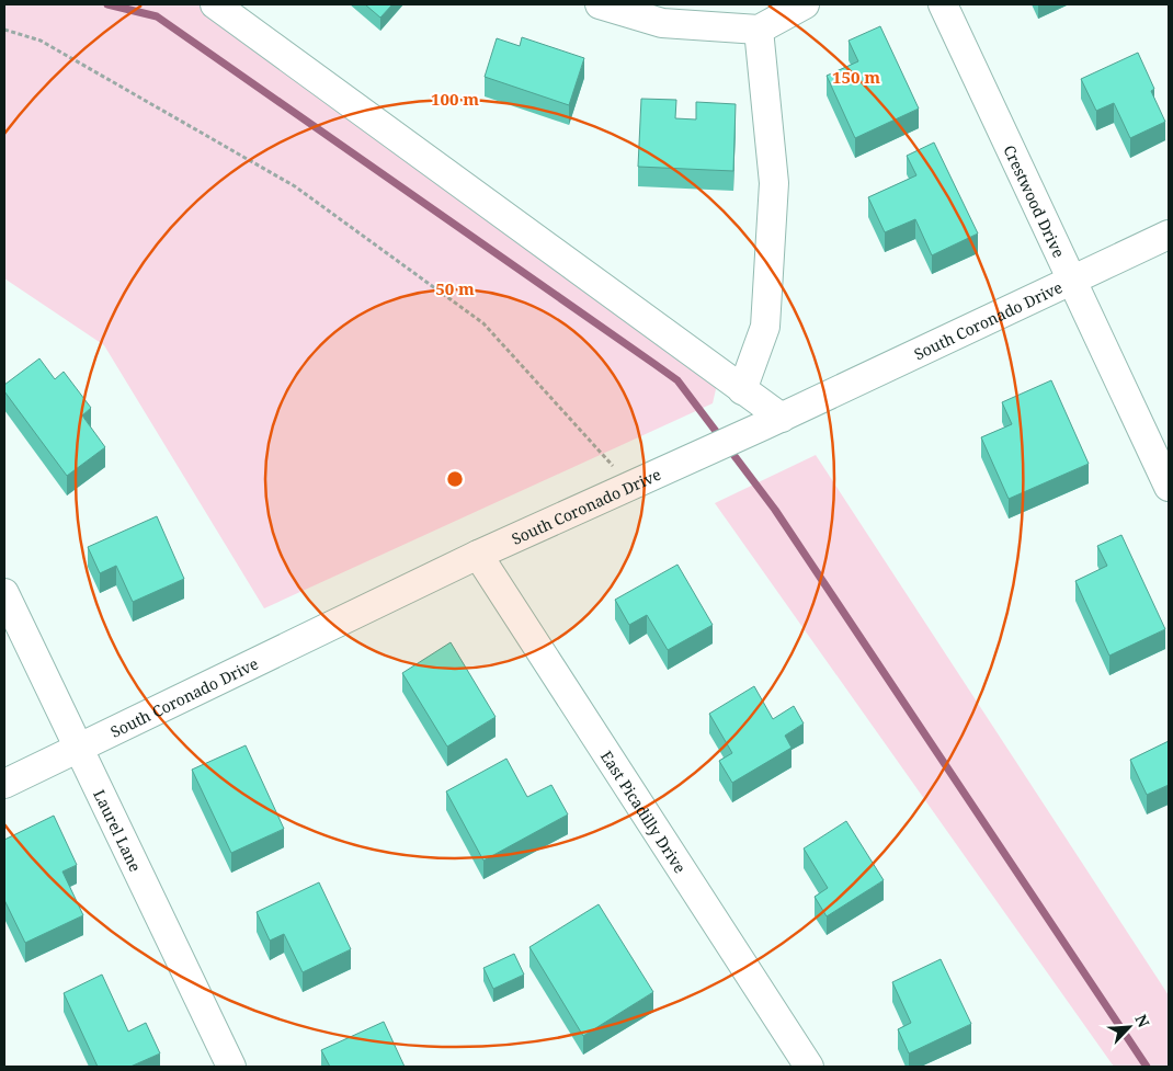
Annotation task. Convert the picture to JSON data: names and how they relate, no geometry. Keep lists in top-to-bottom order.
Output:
{
  "streets": {
    "street": [
      "Crestwood Drive",
      "South Coronado Drive",
      "East Picadilly Drive",
      "Laurel Lane"
    ]
  },
  "crossings": [
    ["Crestwood Drive", "South Coronado Drive"],
    ["South Coronado Drive", "East Picadilly Drive"],
    ["South Coronado Drive", "Laurel Lane"]
  ],
  "north": "top right",
  "rings": ["150 m", "100 m", "50 m"]
}
